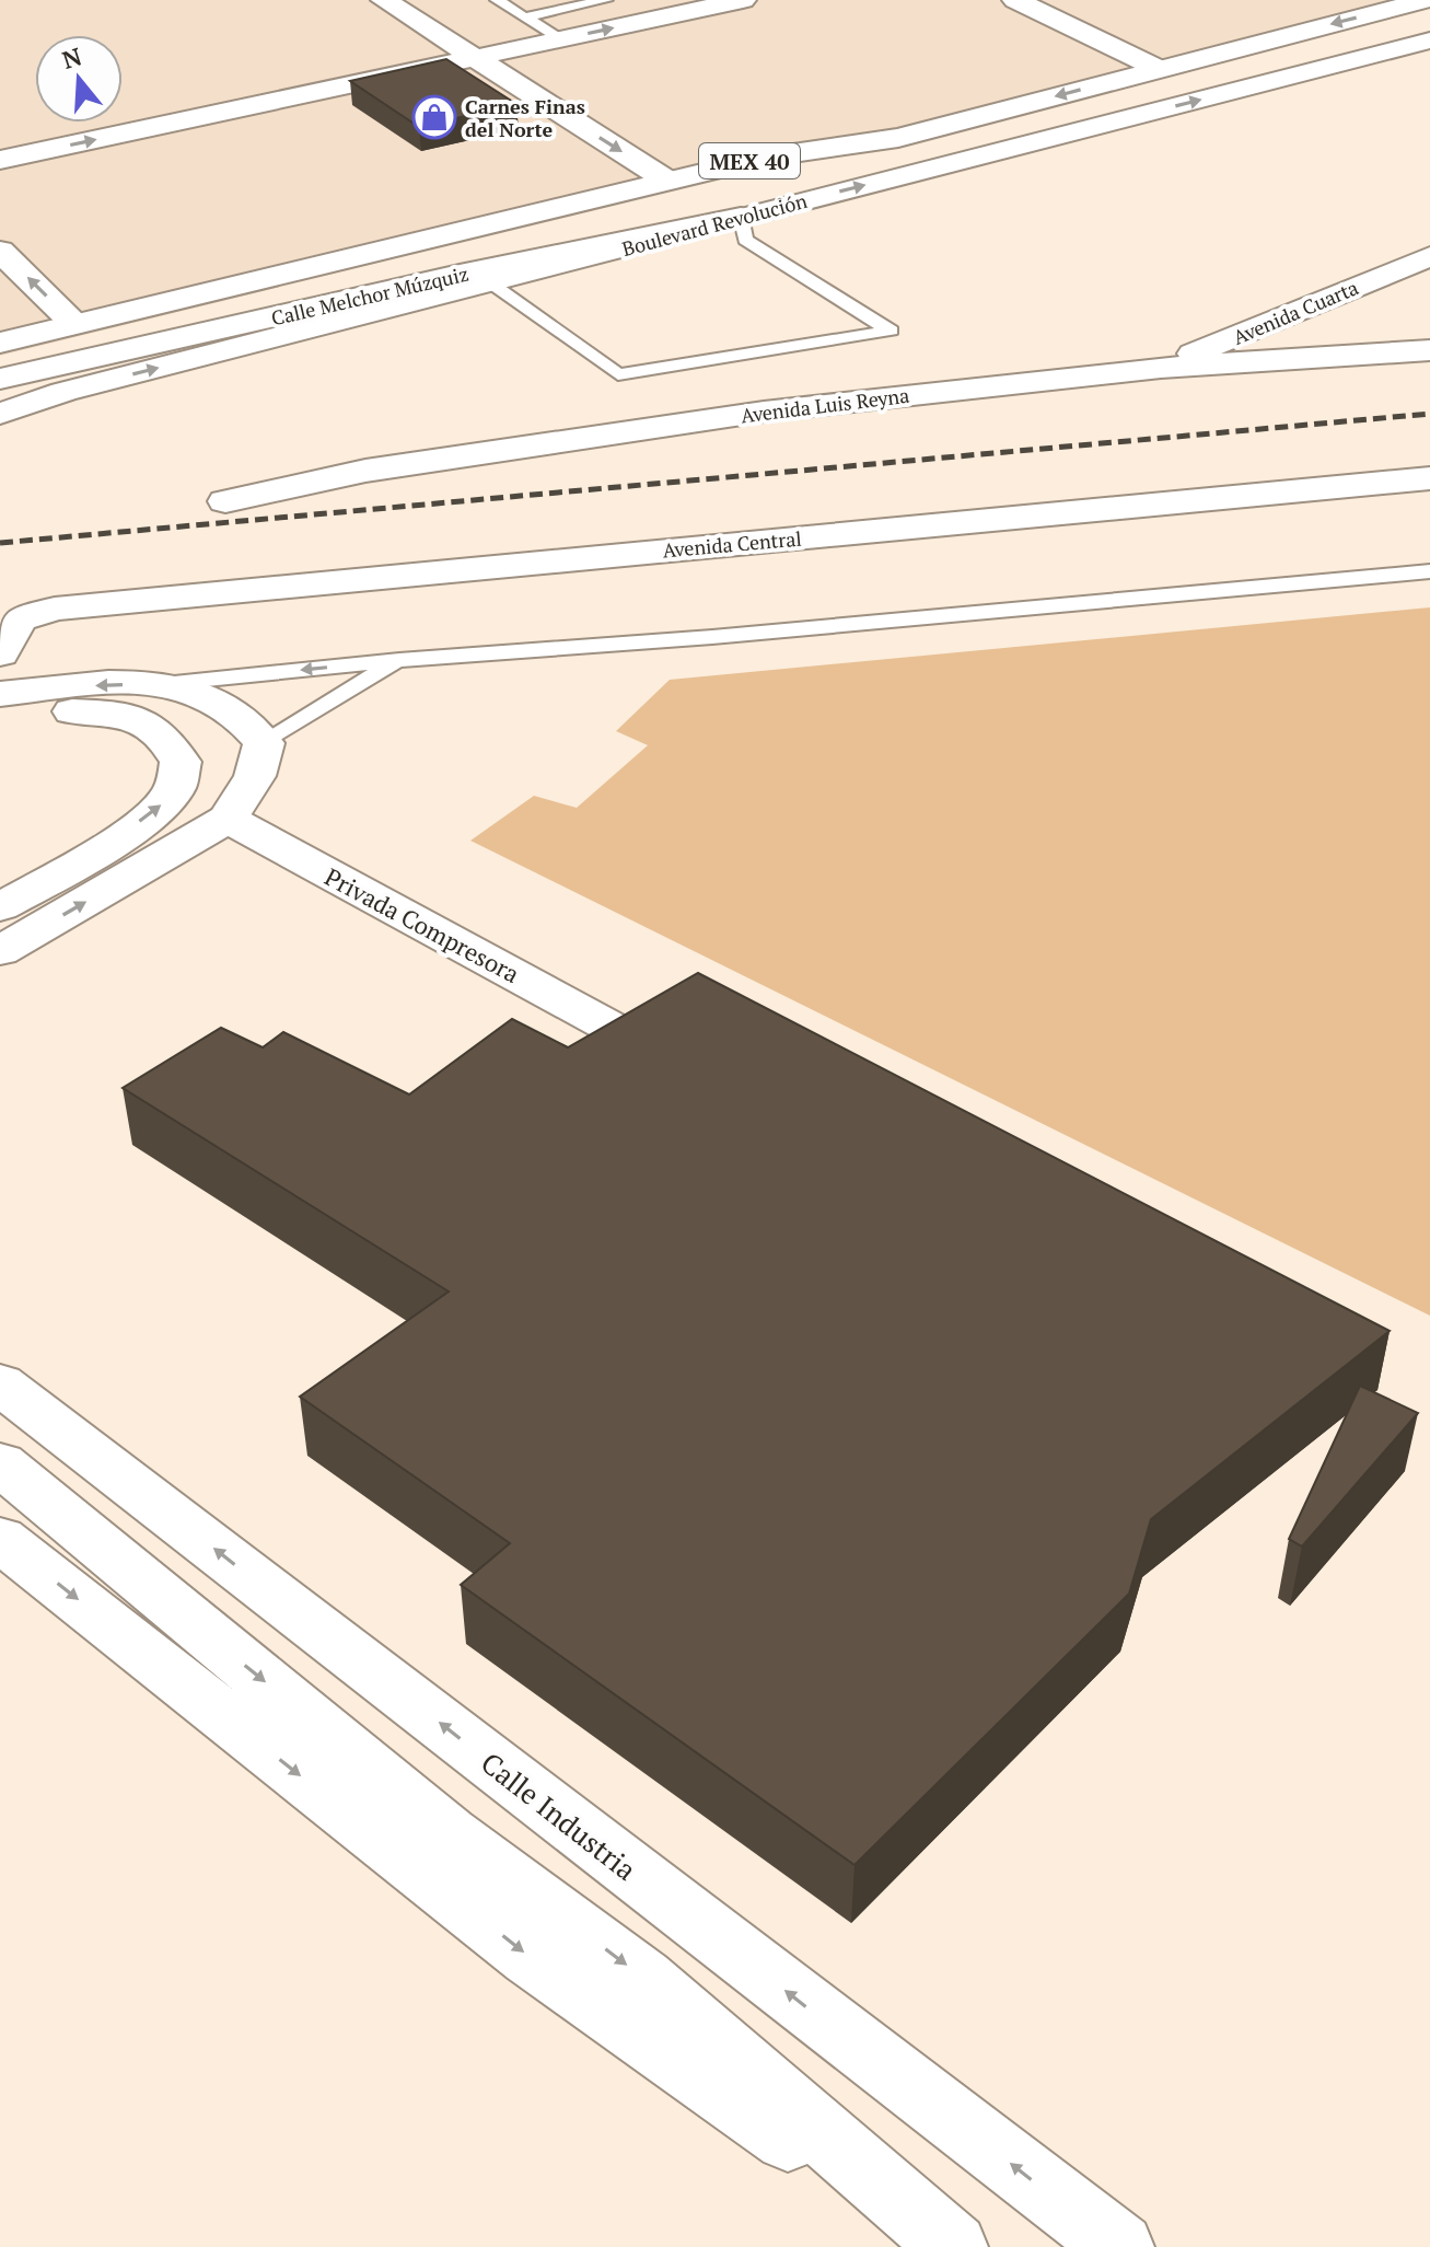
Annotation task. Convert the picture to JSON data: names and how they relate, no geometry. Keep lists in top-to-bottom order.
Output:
{
  "streets": {
    "main road": [
      "MEX 40",
      "Boulevard Revolución",
      "Calle Melchor Múzquiz",
      "Avenida Cuarta",
      "Avenida Luis Reyna",
      "Avenida Central",
      "Privada Compresora",
      "Calle Industria"
    ]
  },
  "crossings": [
    ["Boulevard Revolución", "Calle Melchor Múzquiz"],
    ["Avenida Cuarta", "Avenida Luis Reyna"]
  ],
  "places": {
    "shop": ["Carnes Finas del Norte"]
  },
  "north": "top"
}
